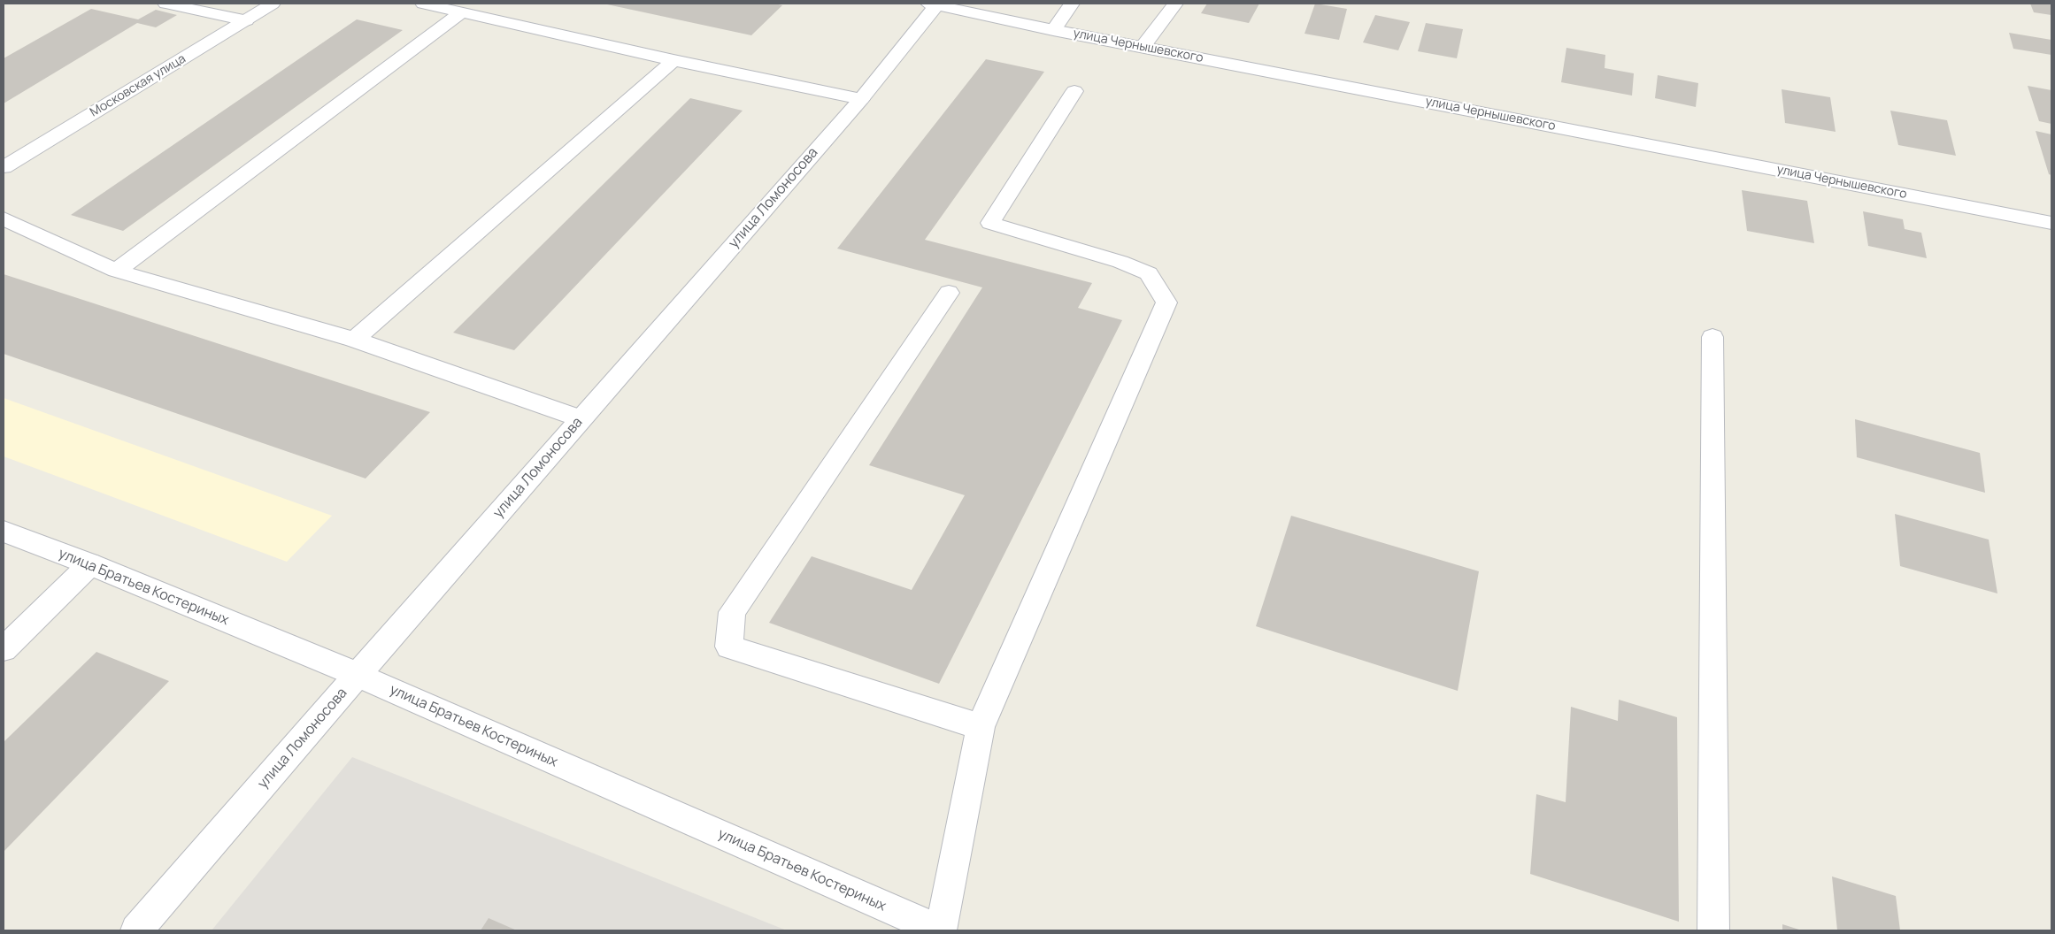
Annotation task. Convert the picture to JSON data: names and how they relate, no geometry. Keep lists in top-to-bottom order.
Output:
{
  "streets": {
    "street": [
      "улица Чернышевского",
      "Московская улица",
      "улица Ломоносова",
      "улица Братьев Костериных"
    ]
  },
  "crossings": [
    ["улица Чернышевского", "улица Ломоносова"],
    ["улица Ломоносова", "улица Братьев Костериных"]
  ]
}
